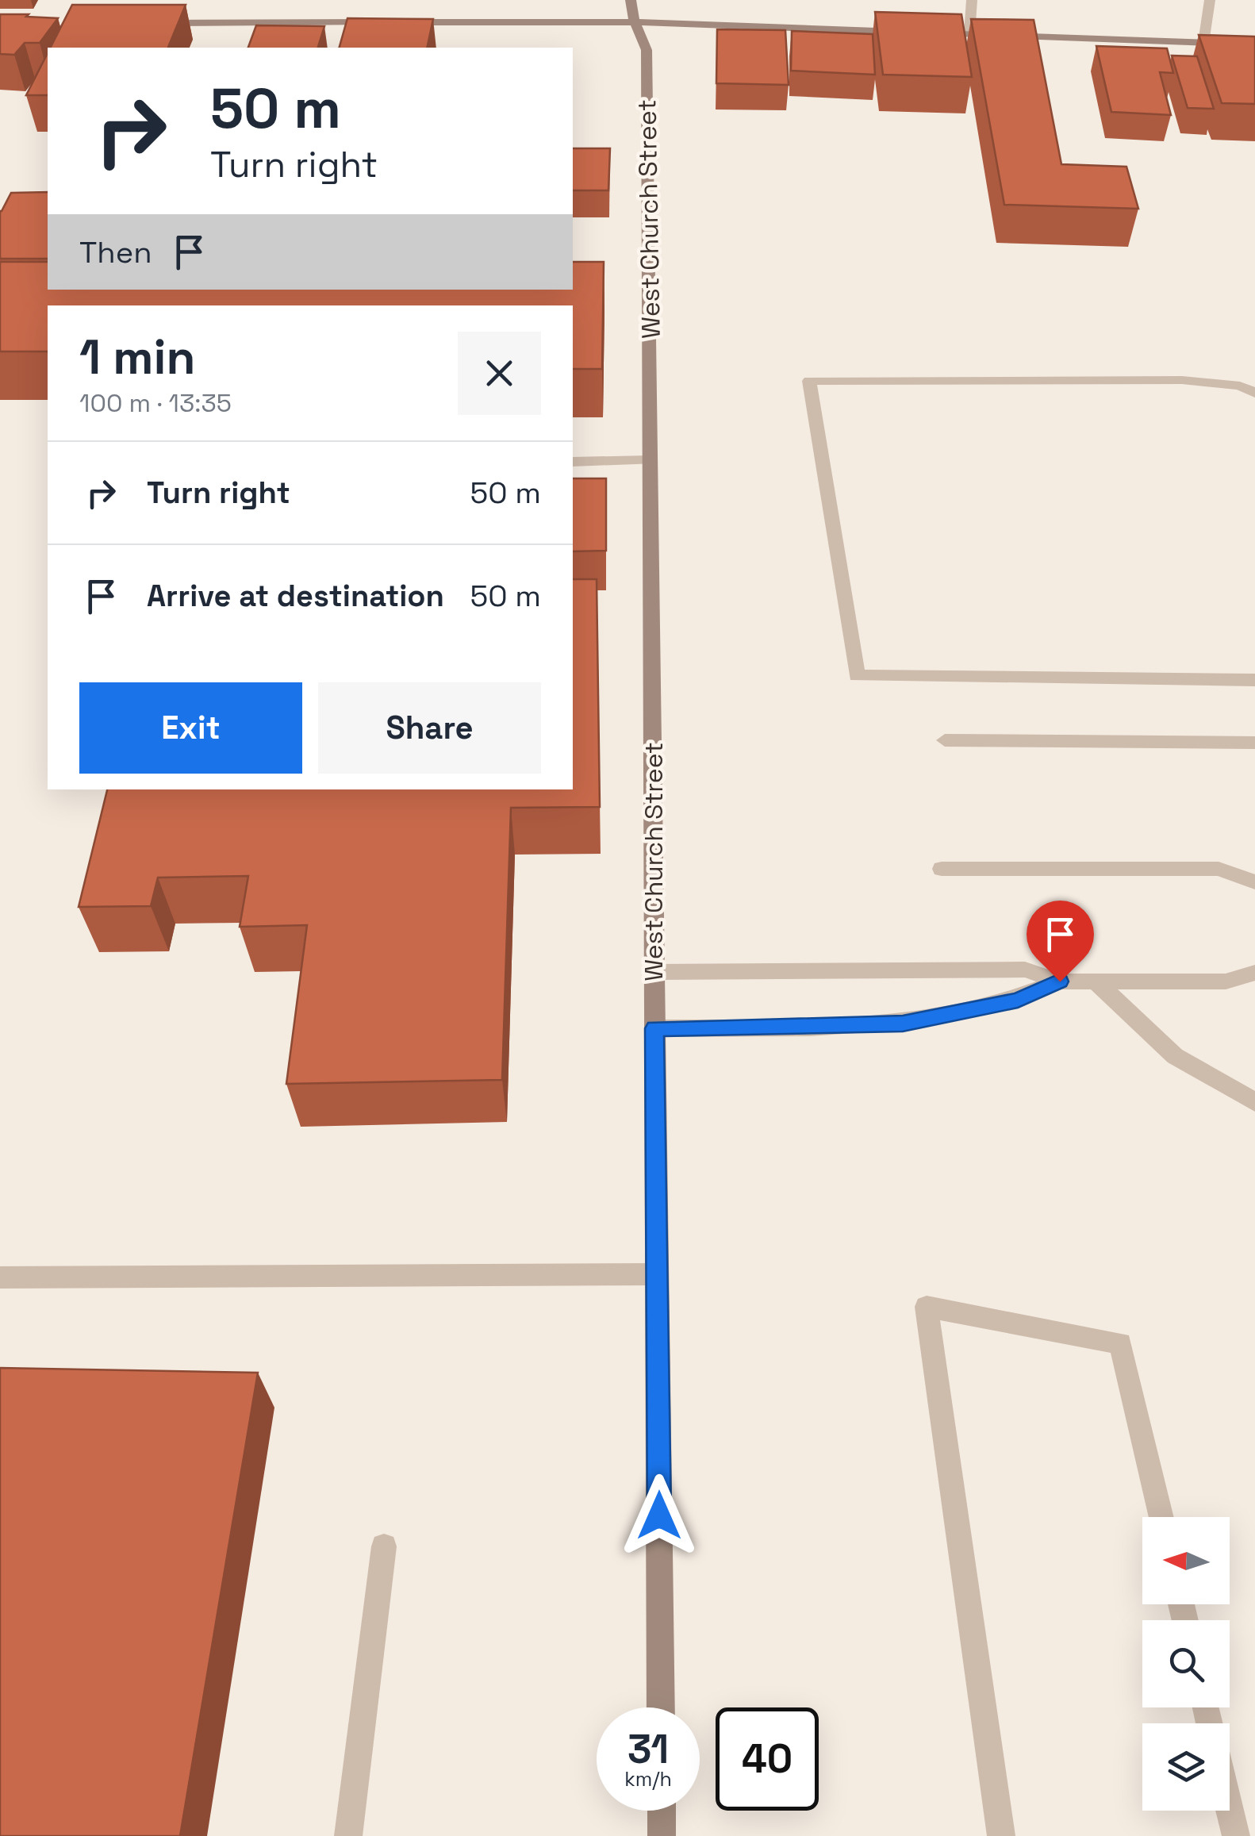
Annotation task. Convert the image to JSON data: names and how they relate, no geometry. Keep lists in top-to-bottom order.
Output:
{
  "streets": {
    "street": ["West Church Street"]
  },
  "north": "left",
  "page": {
    "turn": ["50 m", "Turn right"],
    "then": "Then",
    "heading": ["1 min", "100 m · 13:35"],
    "list": [
      {
        "name": "Turn right",
        "value": "50 m"
      },
      {
        "name": "Arrive at destination",
        "value": "50 m"
      }
    ],
    "buttons": ["Exit", "Share"],
    "speed": "31 km/h",
    "limit": "40"
  }
}
